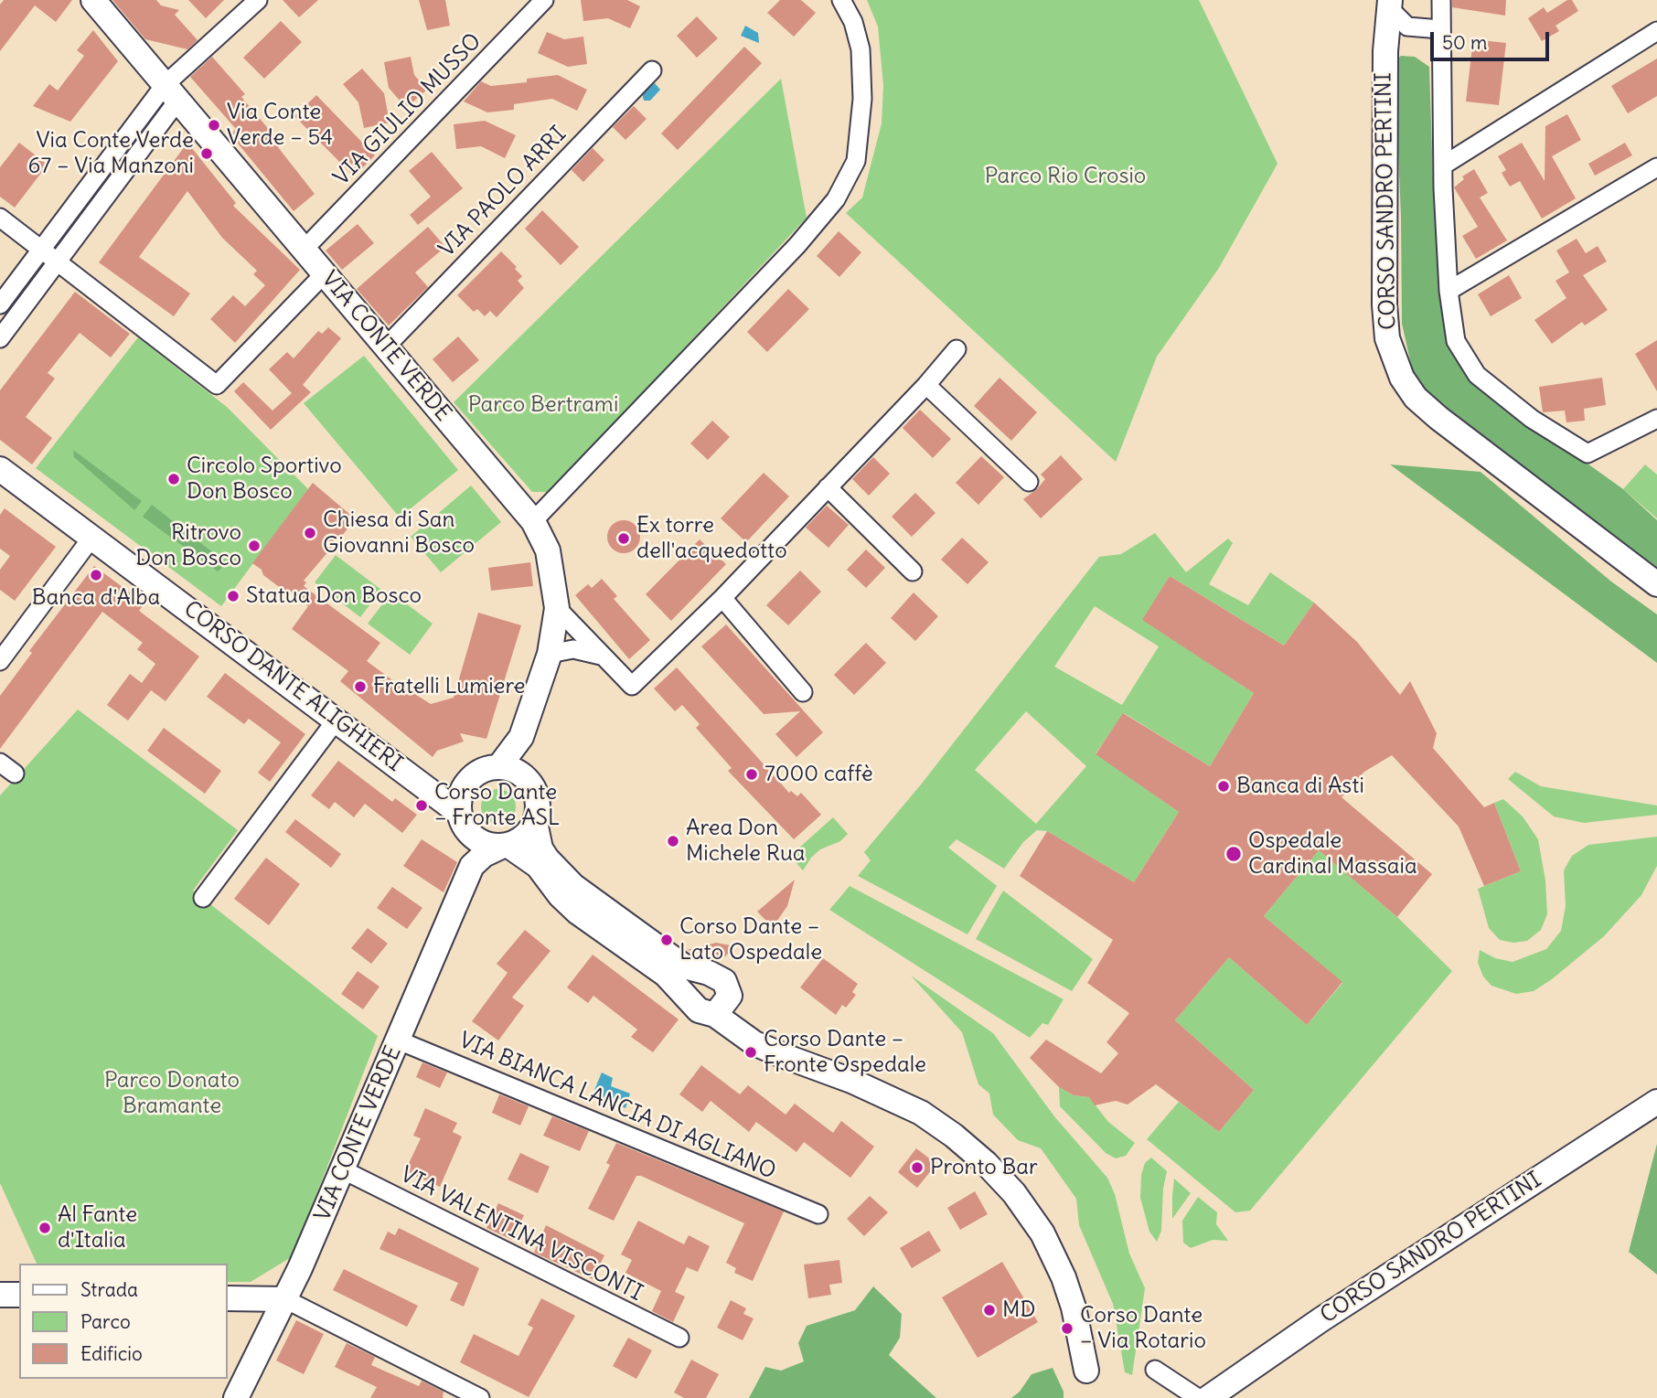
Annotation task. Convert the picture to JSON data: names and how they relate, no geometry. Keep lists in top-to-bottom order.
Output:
{
  "streets": {
    "street": [
      "VIA GIULIO MUSSO",
      "VIA PAOLO ARRI",
      "CORSO SANDRO PERTINI",
      "VIA CONTE VERDE",
      "CORSO DANTE ALIGHIERI",
      "VIA BIANCA LANCIA DI AGLIANO",
      "VIA VALENTINA VISCONTI"
    ]
  },
  "crossings": [
    ["VIA GIULIO MUSSO", "VIA CONTE VERDE"],
    ["VIA PAOLO ARRI", "VIA CONTE VERDE"],
    ["VIA CONTE VERDE", "CORSO DANTE ALIGHIERI"],
    ["VIA CONTE VERDE", "VIA BIANCA LANCIA DI AGLIANO"],
    ["VIA CONTE VERDE", "VIA VALENTINA VISCONTI"]
  ],
  "parks": ["Parco Rio Crosio", "Parco Bertrami", "Parco Donato Bramante"],
  "places": [
    "Via Conte Verde – 54",
    "Via Conte Verde 67 – Via Manzoni",
    "Circolo Sportivo Don Bosco",
    "Chiesa di San Giovanni Bosco",
    "Ex torre dell'acquedotto",
    "Ritrovo Don Bosco",
    "Banca d'Alba",
    "Statua Don Bosco",
    "Fratelli Lumiere",
    "7000 caffè",
    "Banca di Asti",
    "Corso Dante – Fronte ASL",
    "Area Don Michele Rua",
    "Ospedale Cardinal Massaia",
    "Corso Dante – Lato Ospedale",
    "Corso Dante – Fronte Ospedale",
    "Pronto Bar",
    "Al Fante d'Italia",
    "MD",
    "Corso Dante – Via Rotario"
  ],
  "legend": ["Strada", "Parco", "Edificio"],
  "scale_bar": "50 m"
}
